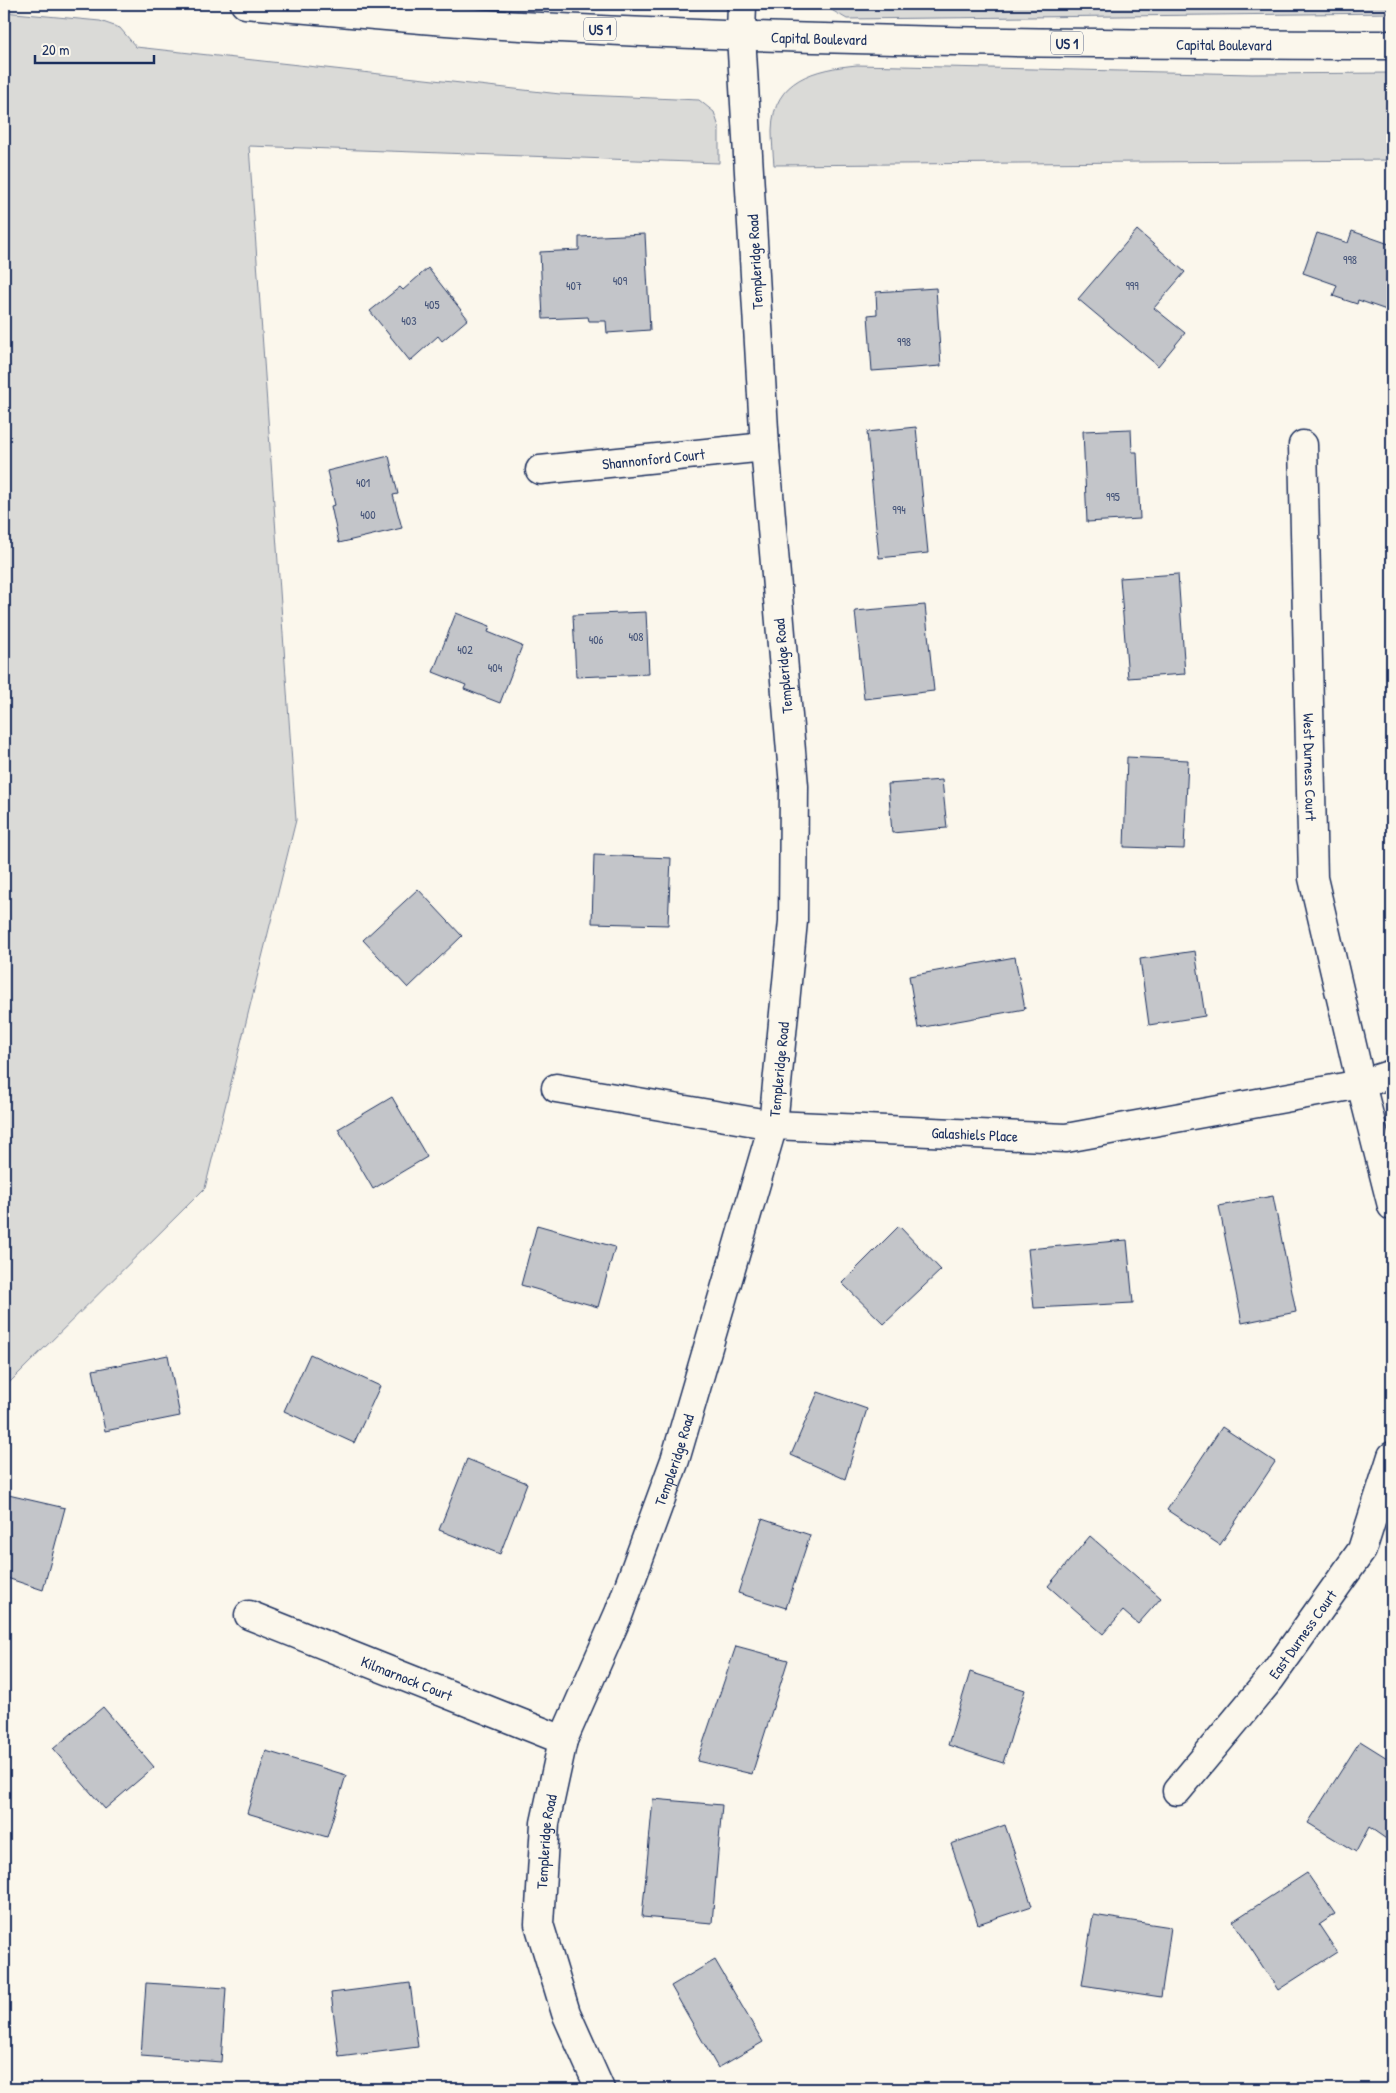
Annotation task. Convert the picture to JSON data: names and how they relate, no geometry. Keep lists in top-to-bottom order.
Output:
{
  "streets": {
    "main road": [
      "US 1",
      "Capital Boulevard",
      "Templeridge Road",
      "Shannonford Court",
      "West Durness Court",
      "Galashiels Place",
      "East Durness Court",
      "Kilmarnock Court"
    ]
  },
  "crossings": [
    ["Capital Boulevard", "Templeridge Road"],
    ["Templeridge Road", "Shannonford Court"],
    ["Templeridge Road", "Galashiels Place"],
    ["Templeridge Road", "Kilmarnock Court"],
    ["West Durness Court", "Galashiels Place"]
  ],
  "house_numbers": [
    "998",
    "409",
    "407",
    "999",
    "405",
    "403",
    "998",
    "401",
    "995",
    "994",
    "400",
    "408",
    "406",
    "402",
    "404"
  ],
  "scale_bar": "20 m"
}
